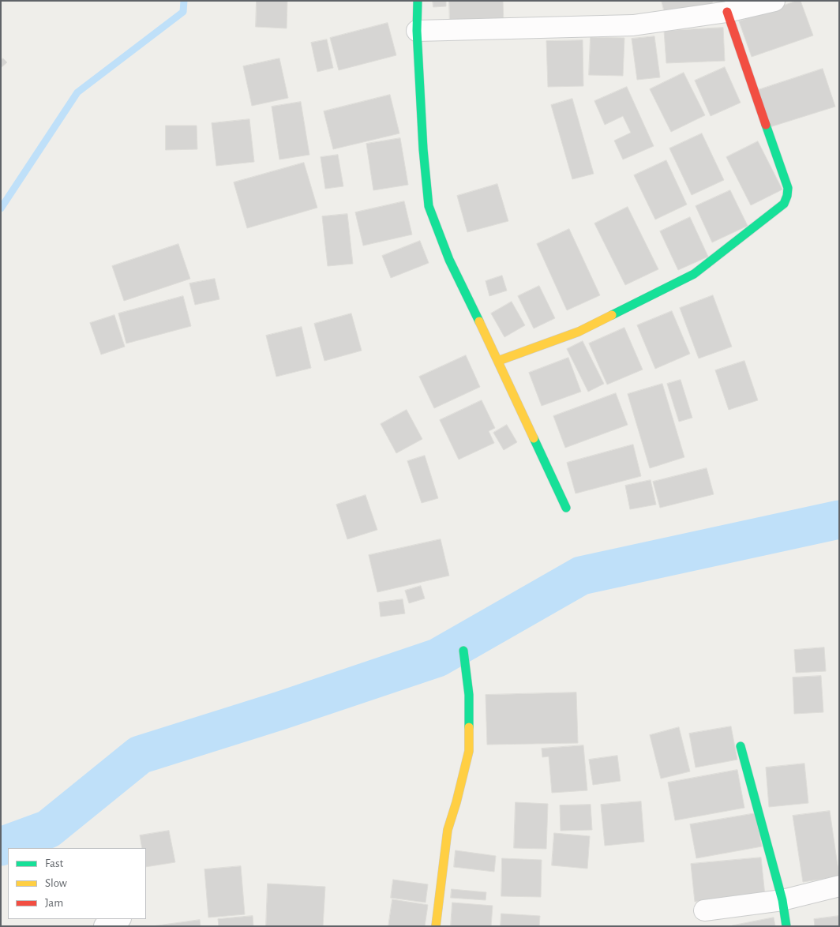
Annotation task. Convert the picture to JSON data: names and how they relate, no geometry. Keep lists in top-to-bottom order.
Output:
{
  "legend": ["Fast", "Slow", "Jam"]
}
